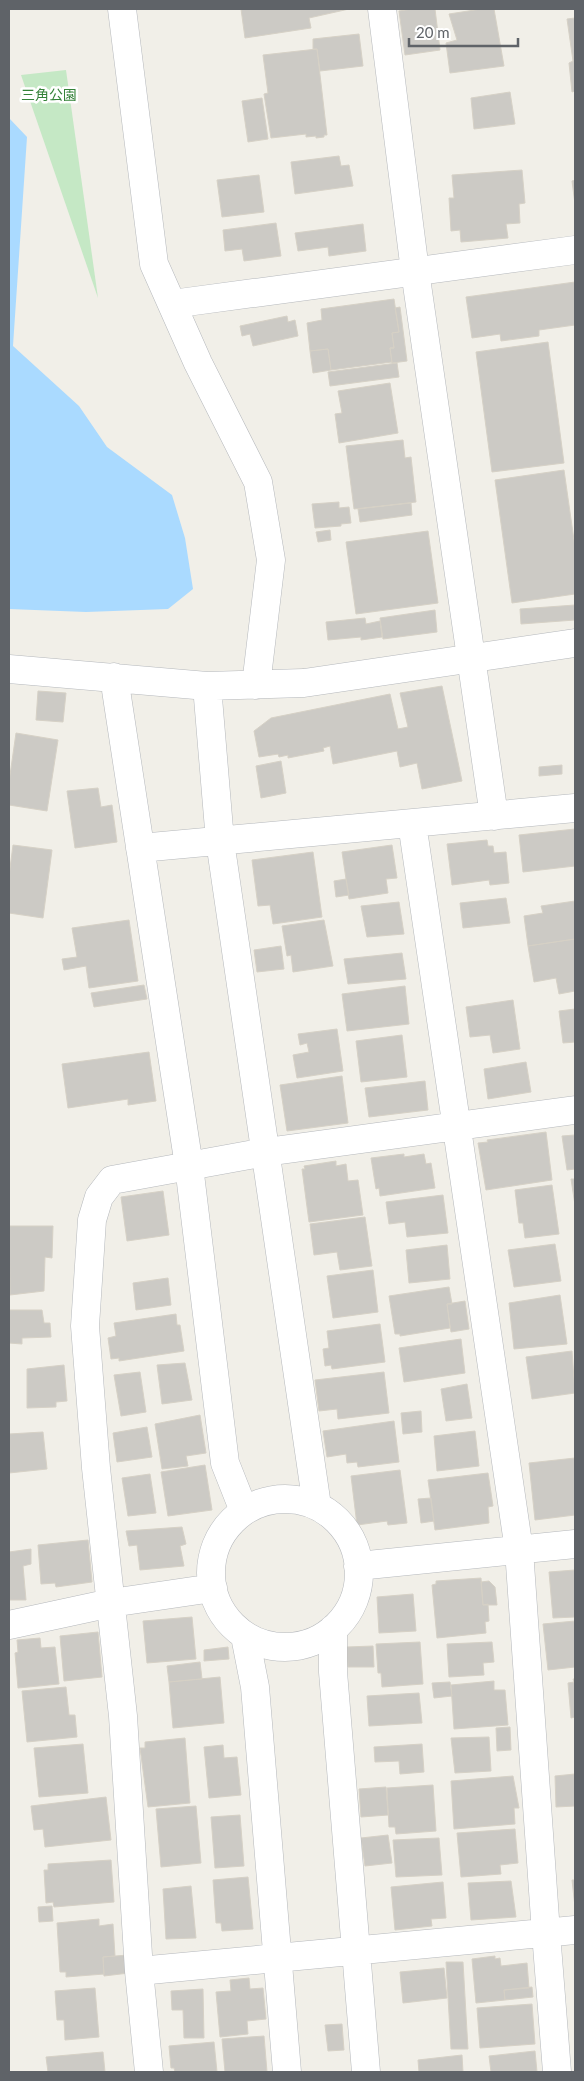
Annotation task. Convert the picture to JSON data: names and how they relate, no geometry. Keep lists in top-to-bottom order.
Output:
{
  "parks": ["三角公園"],
  "scale_bar": "20 m"
}
